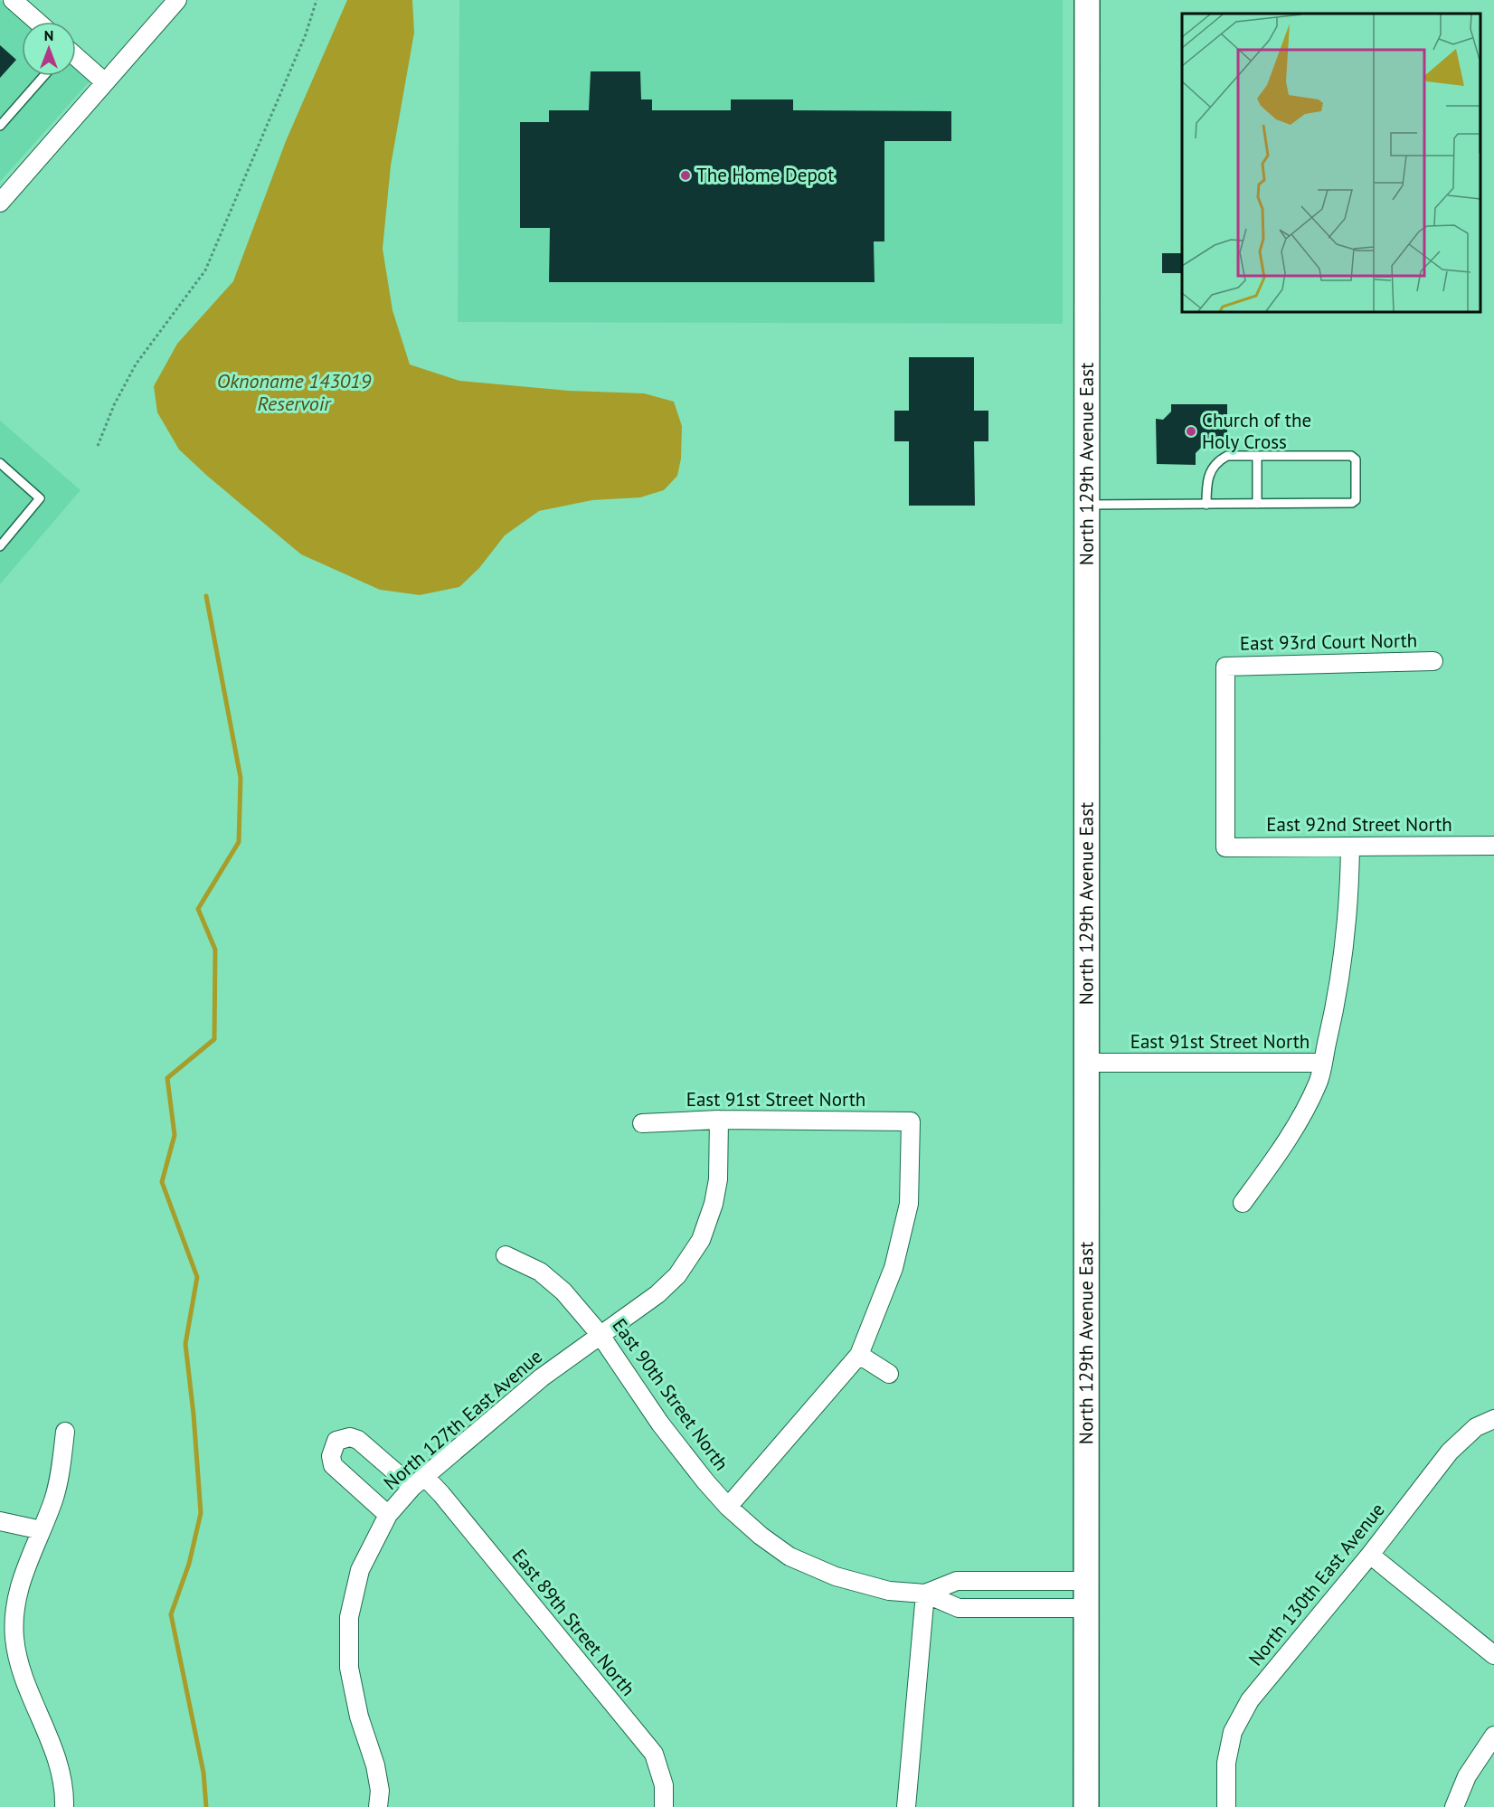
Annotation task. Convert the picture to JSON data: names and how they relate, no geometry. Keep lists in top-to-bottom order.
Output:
{
  "streets": {
    "main road": ["North 129th Avenue East"],
    "street": [
      "East 93rd Court North",
      "East 92nd Street North",
      "East 91st Street North",
      "East 90th Street North",
      "North 127th East Avenue",
      "North 130th East Avenue",
      "East 89th Street North"
    ]
  },
  "crossings": [
    ["North 129th Avenue East", "East 91st Street North"],
    ["North 129th Avenue East", "East 90th Street North"],
    ["East 93rd Court North", "East 92nd Street North"],
    ["East 91st Street North", "North 127th East Avenue"],
    ["East 90th Street North", "North 127th East Avenue"],
    ["North 127th East Avenue", "East 89th Street North"]
  ],
  "water": ["Oknoname 143019 Reservoir"],
  "places": ["The Home Depot", "Church of the Holy Cross"],
  "north": "top"
}
